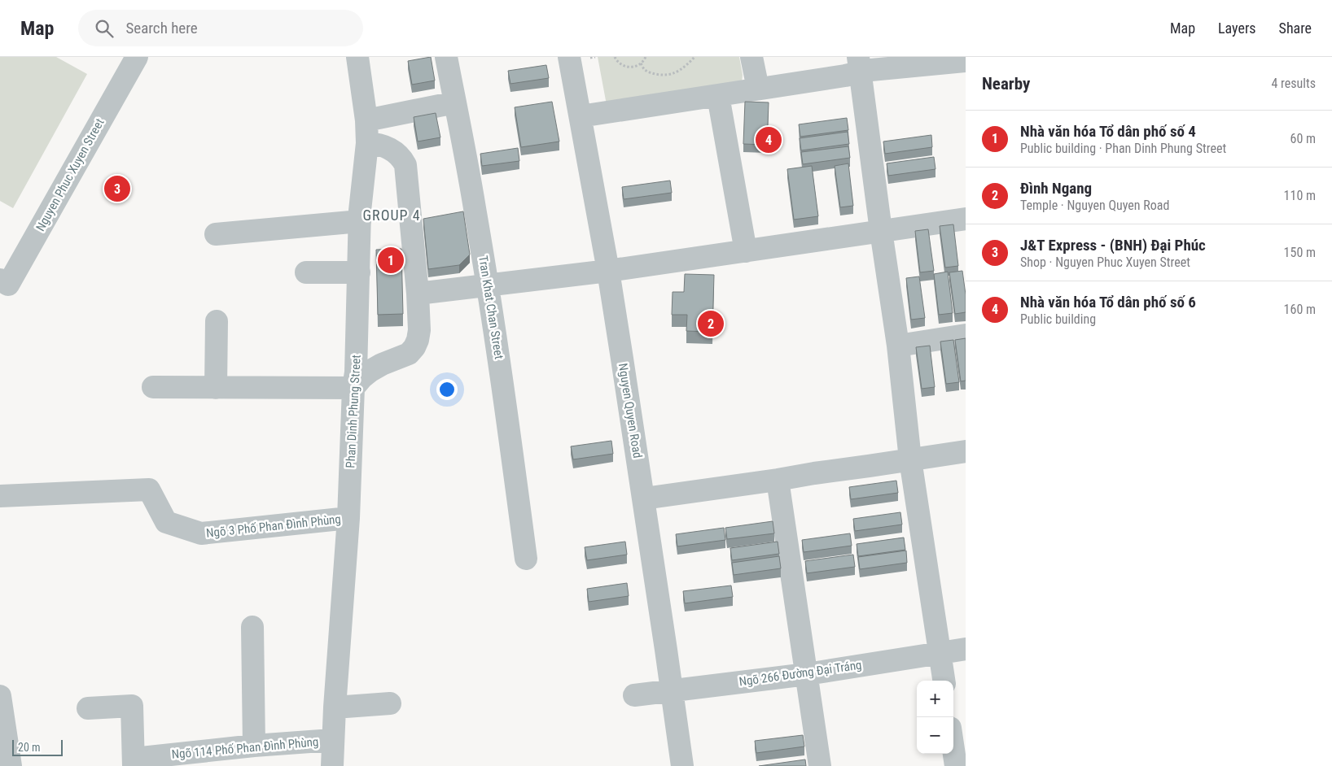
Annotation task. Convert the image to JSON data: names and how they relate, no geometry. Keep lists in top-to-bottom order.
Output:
{
  "streets": {
    "street": [
      "Nguyen Phuc Xuyen Street",
      "Tran Khat Chan Street",
      "Nguyen Quyen Road",
      "Phan Dinh Phung Street",
      "Ngõ 3 Phố Phan Đình Phùng",
      "Ngõ 266 Đường Đại Tráng",
      "Ngõ 114 Phố Phan Đình Phùng"
    ]
  },
  "crossings": [
    ["Nguyen Quyen Road", "Ngõ 266 Đường Đại Tráng"],
    ["Phan Dinh Phung Street", "Ngõ 3 Phố Phan Đình Phùng"],
    ["Phan Dinh Phung Street", "Ngõ 114 Phố Phan Đình Phùng"]
  ],
  "districts": ["GROUP 4"],
  "scale_bar": "20 m",
  "page": {
    "header": "Map",
    "search": "Search here",
    "nav": ["Map", "Layers", "Share"],
    "heading": ["Nearby", "4 results"],
    "list": [
      {
        "mark": "1",
        "name": "Nhà văn hóa Tổ dân phố số 4",
        "note": "Public building · Phan Dinh Phung Street",
        "value": "60 m"
      },
      {
        "mark": "2",
        "name": "Đình Ngang",
        "note": "Temple · Nguyen Quyen Road",
        "value": "110 m"
      },
      {
        "mark": "3",
        "name": "J&T Express - (BNH) Đại Phúc",
        "note": "Shop · Nguyen Phuc Xuyen Street",
        "value": "150 m"
      },
      {
        "mark": "4",
        "name": "Nhà văn hóa Tổ dân phố số 6",
        "note": "Public building",
        "value": "160 m"
      }
    ],
    "pins": [
      "4",
      "3",
      "1",
      "2"
    ],
    "map_buttons": ["+", "−"],
    "scale": "20 m"
  }
}
